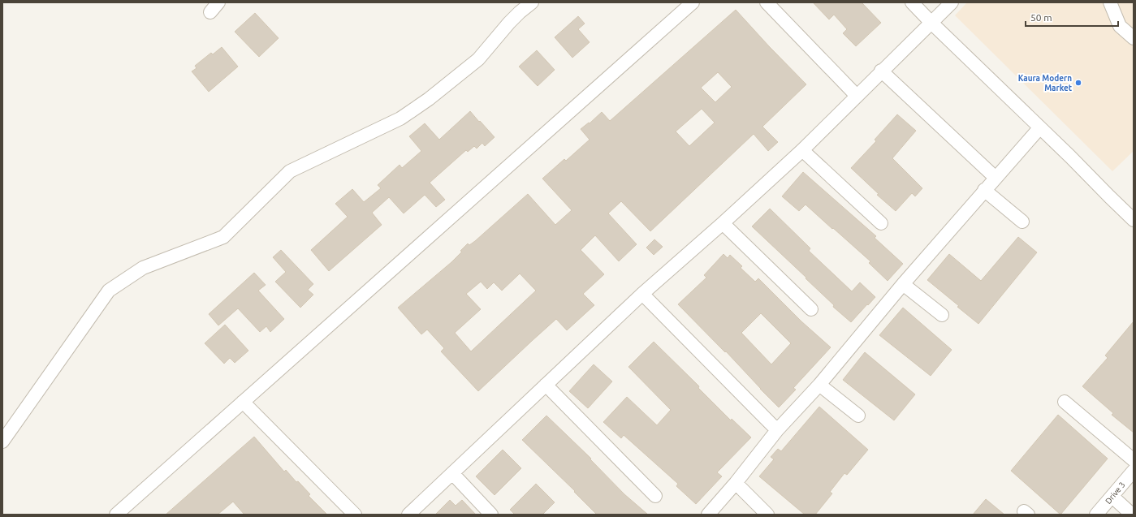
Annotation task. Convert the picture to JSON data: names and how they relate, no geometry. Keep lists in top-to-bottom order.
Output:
{
  "streets": {
    "street": ["Drive 3"]
  },
  "places": ["Kaura Modern Market"],
  "scale_bar": "50 m"
}
